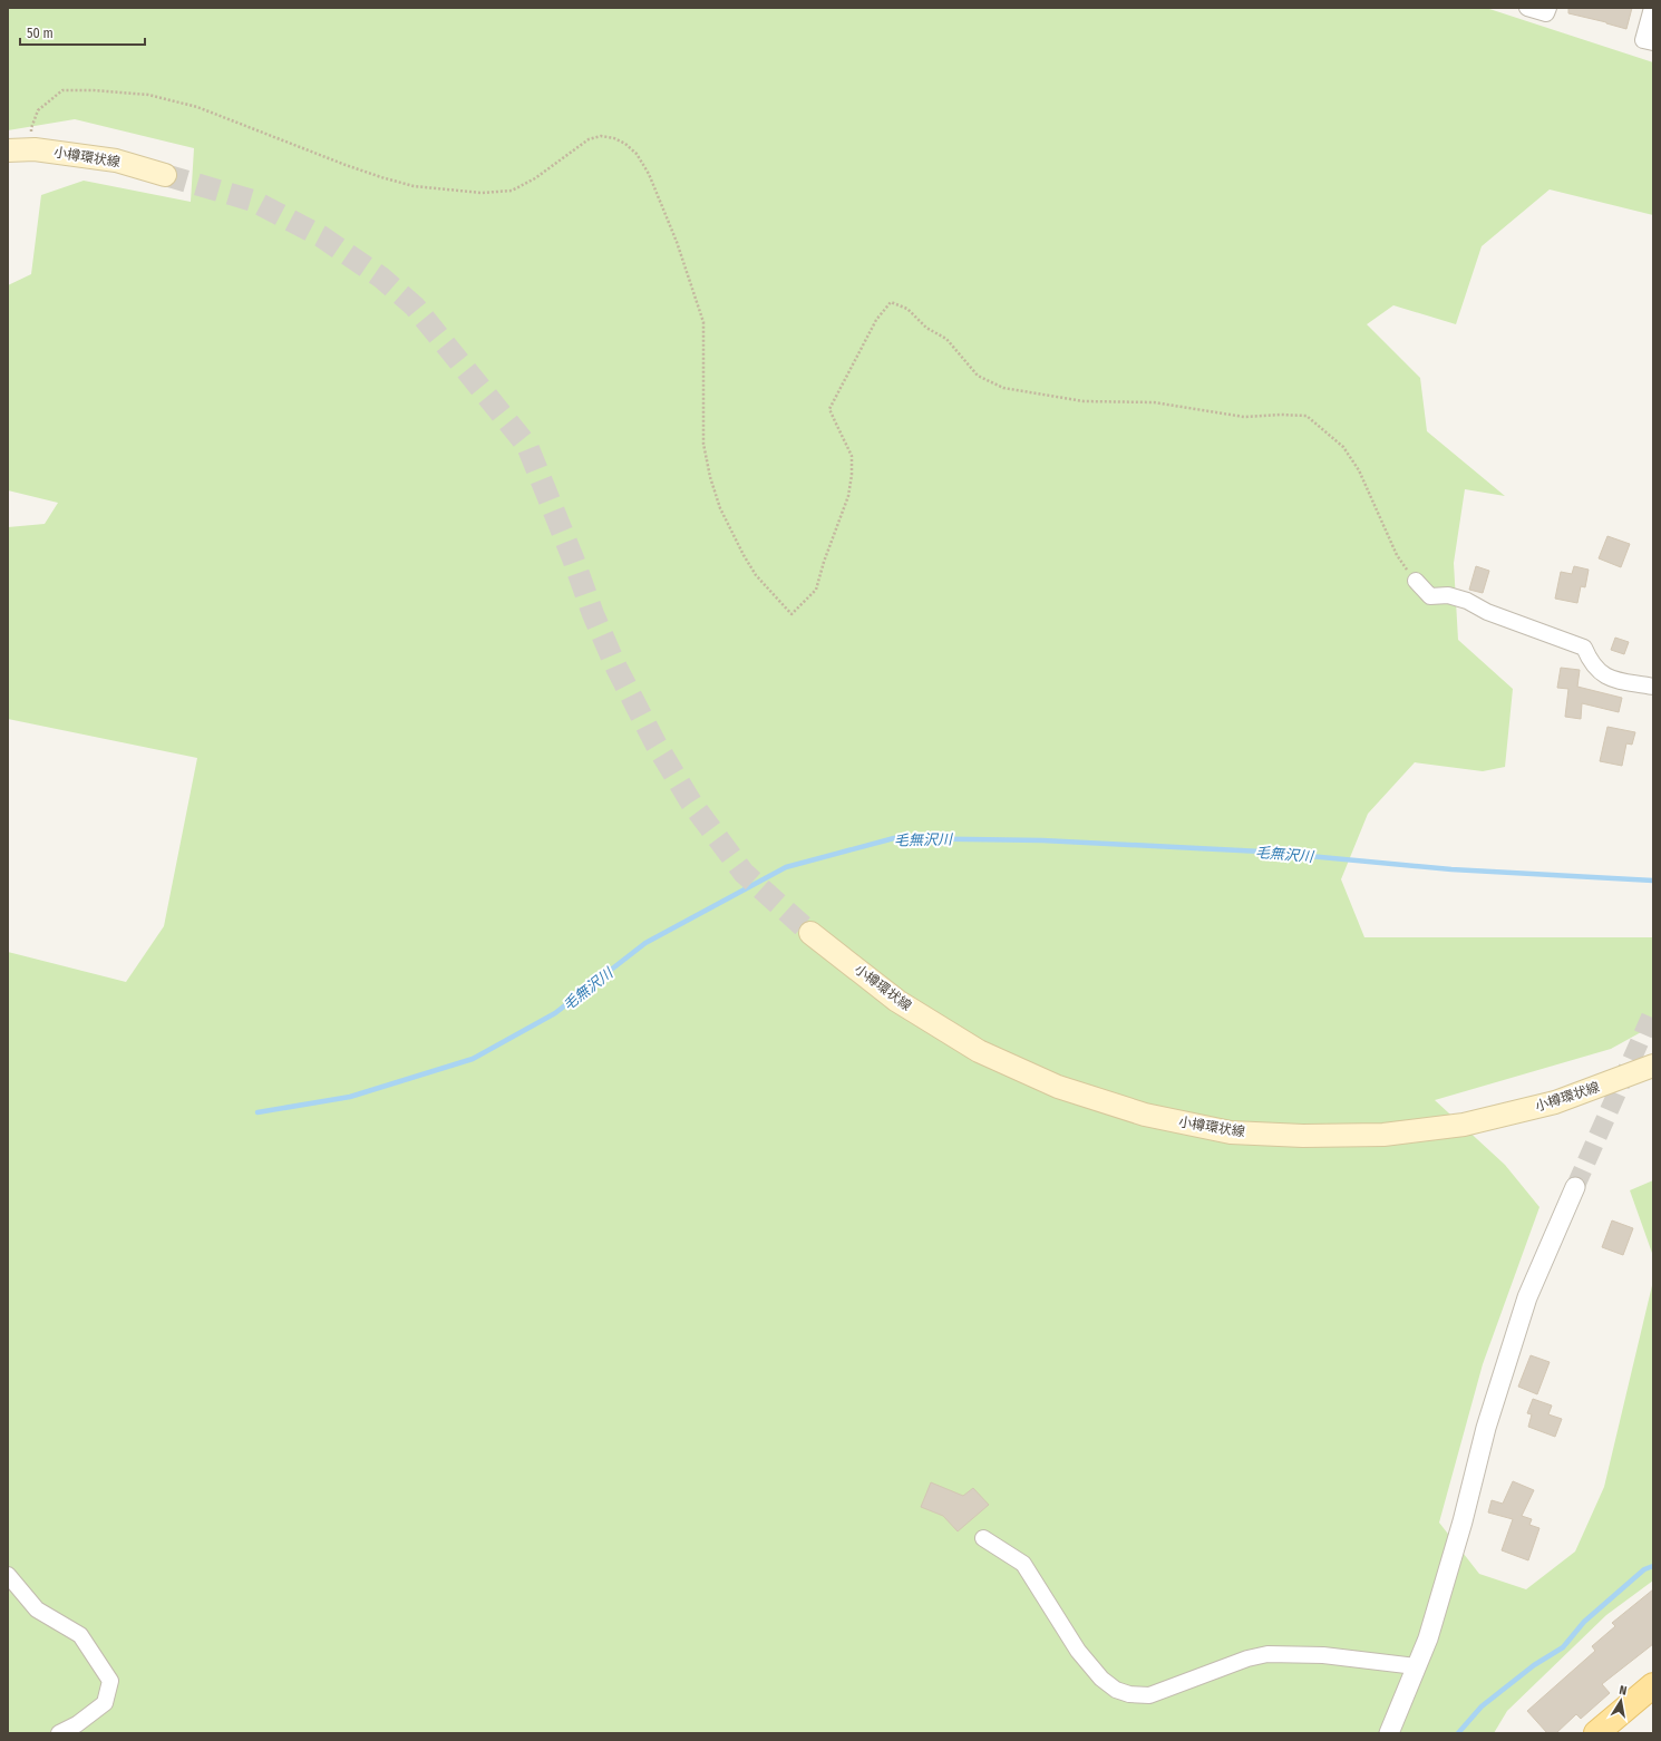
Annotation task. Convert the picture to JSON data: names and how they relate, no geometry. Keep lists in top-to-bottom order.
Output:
{
  "streets": {
    "main road": ["小樽環状線"]
  },
  "water": ["毛無沢川"],
  "scale_bar": "50 m",
  "north": "top"
}
